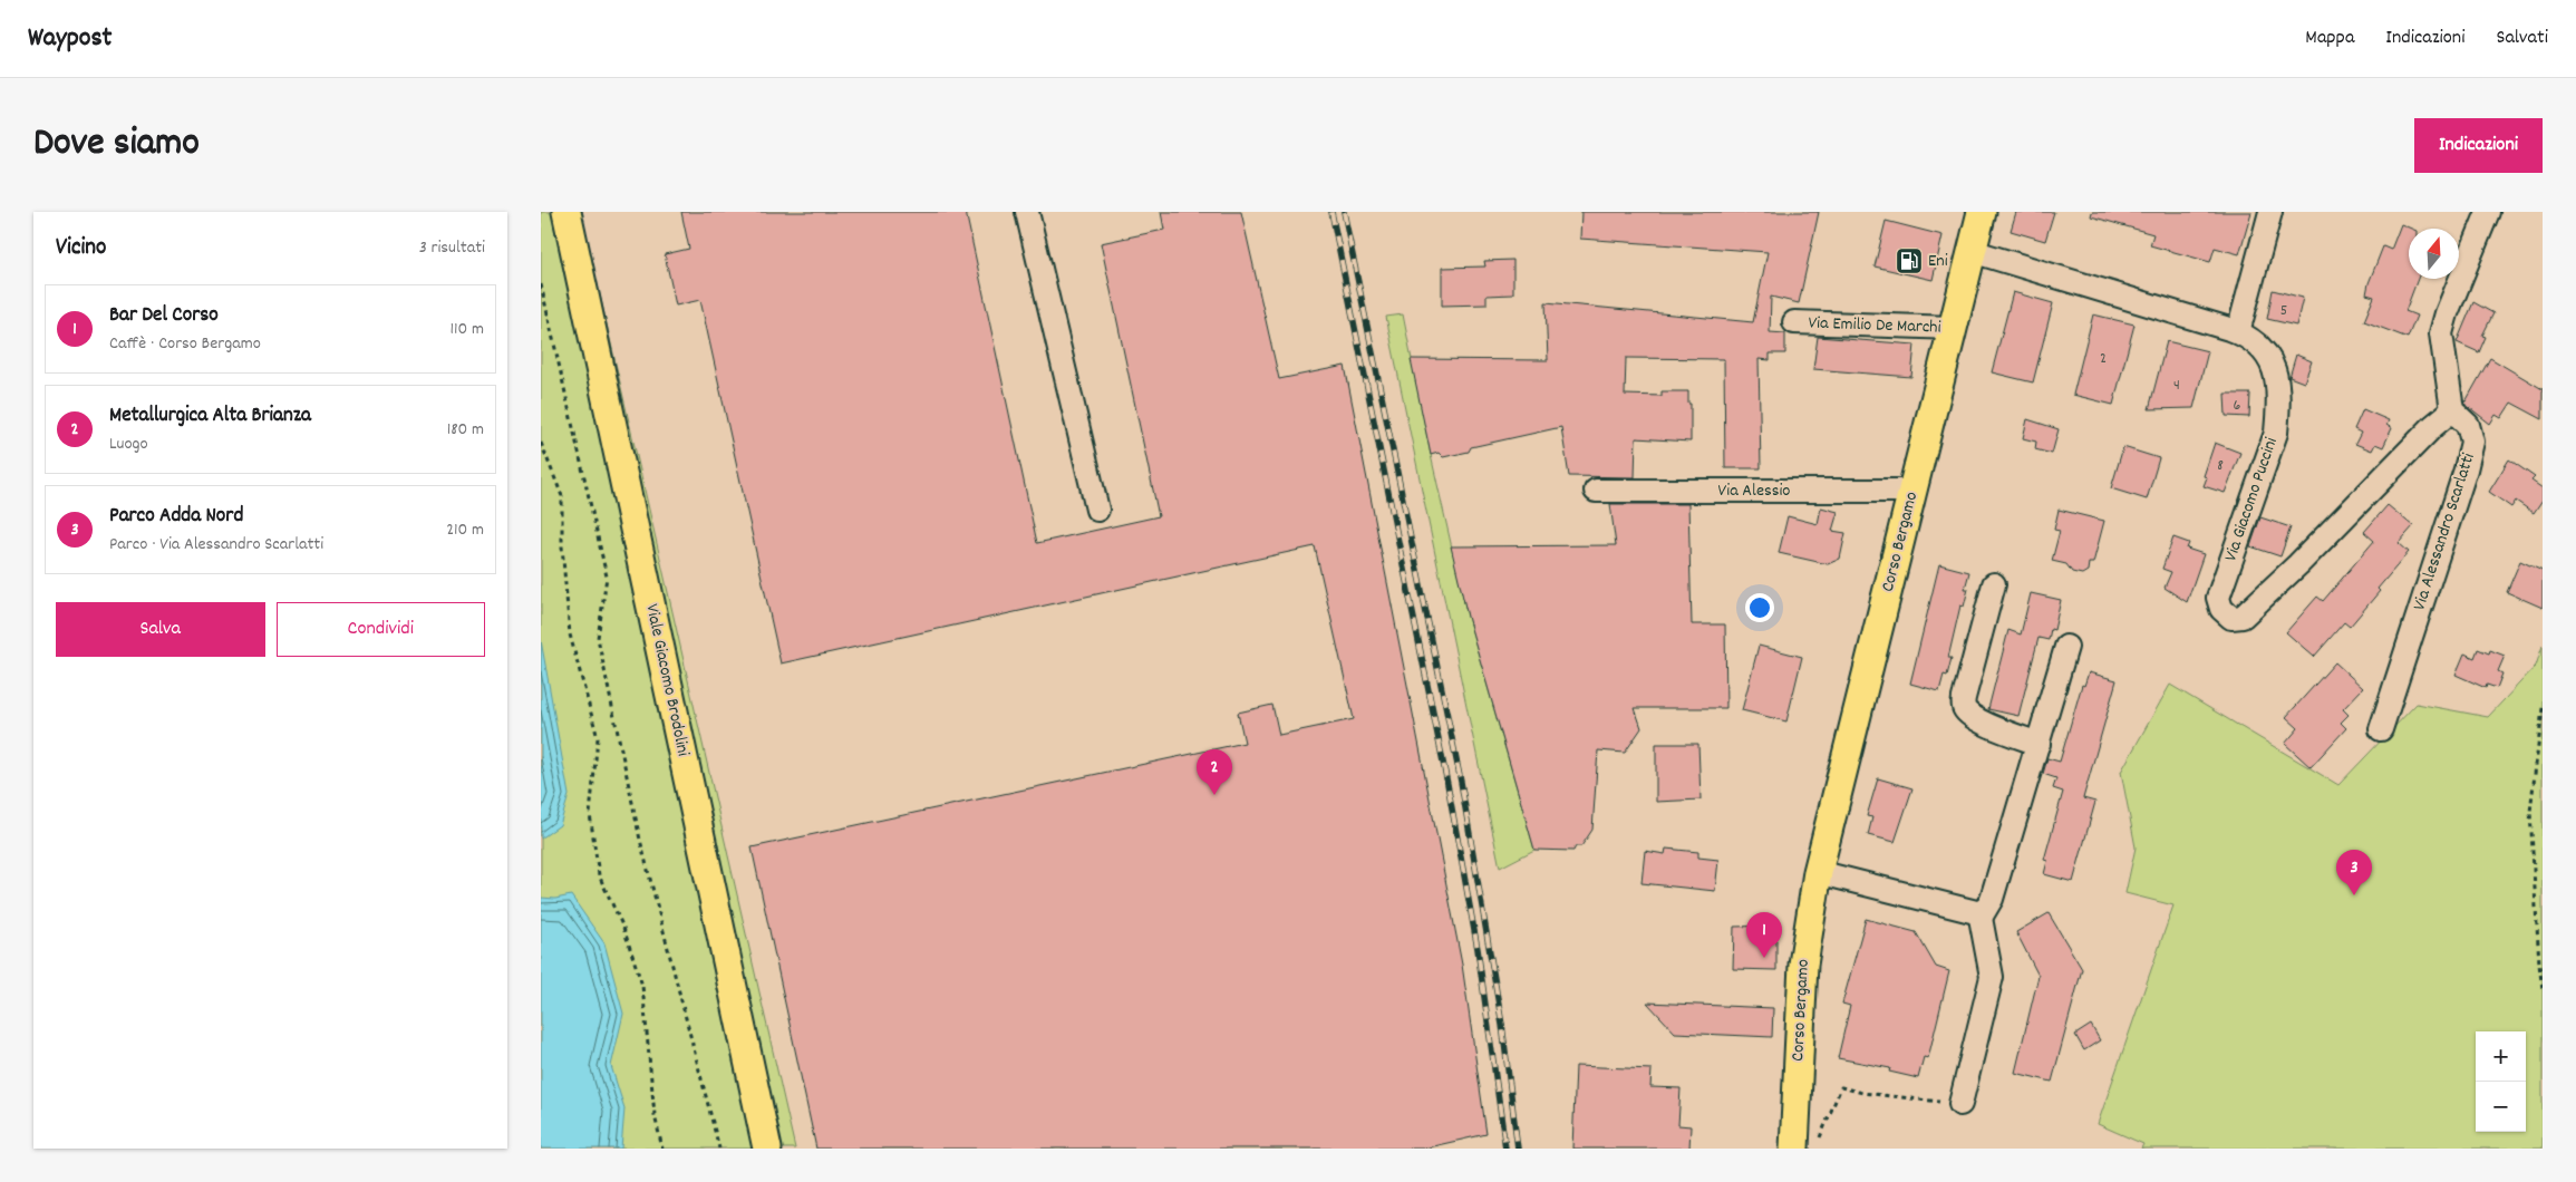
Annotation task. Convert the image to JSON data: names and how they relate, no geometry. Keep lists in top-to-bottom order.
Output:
{
  "streets": {
    "main road": ["Corso Bergamo", "Viale Giacomo Brodolini"],
    "street": [
      "Via Emilio De Marchi",
      "Via Alessio",
      "Via Giacomo Puccini",
      "Via Alessandro Scarlatti"
    ]
  },
  "crossings": [
    ["Via Emilio De Marchi", "Corso Bergamo"],
    ["Via Alessio", "Corso Bergamo"],
    ["Via Giacomo Puccini", "Via Alessandro Scarlatti"],
    ["Via Giacomo Puccini", "Corso Bergamo"]
  ],
  "places": {
    "fuel station": ["Eni"]
  },
  "house_numbers": [
    "5",
    "2",
    "4",
    "6",
    "8"
  ],
  "north": "top",
  "page": {
    "header": "Waypost",
    "nav": ["Mappa", "Indicazioni", "Salvati"],
    "title": "Dove siamo",
    "buttons": [
      "Indicazioni",
      ["Salva", "Condividi"]
    ],
    "heading": ["Vicino", "3 risultati"],
    "list": [
      {
        "mark": "1",
        "name": "Bar Del Corso",
        "note": "Caffè · Corso Bergamo",
        "value": "110 m"
      },
      {
        "mark": "2",
        "name": "Metallurgica Alta Brianza",
        "note": "Luogo",
        "value": "180 m"
      },
      {
        "mark": "3",
        "name": "Parco Adda Nord",
        "note": "Parco · Via Alessandro Scarlatti",
        "value": "210 m"
      }
    ],
    "pins": ["2", "3", "1"],
    "map_buttons": ["+", "−"]
  }
}
